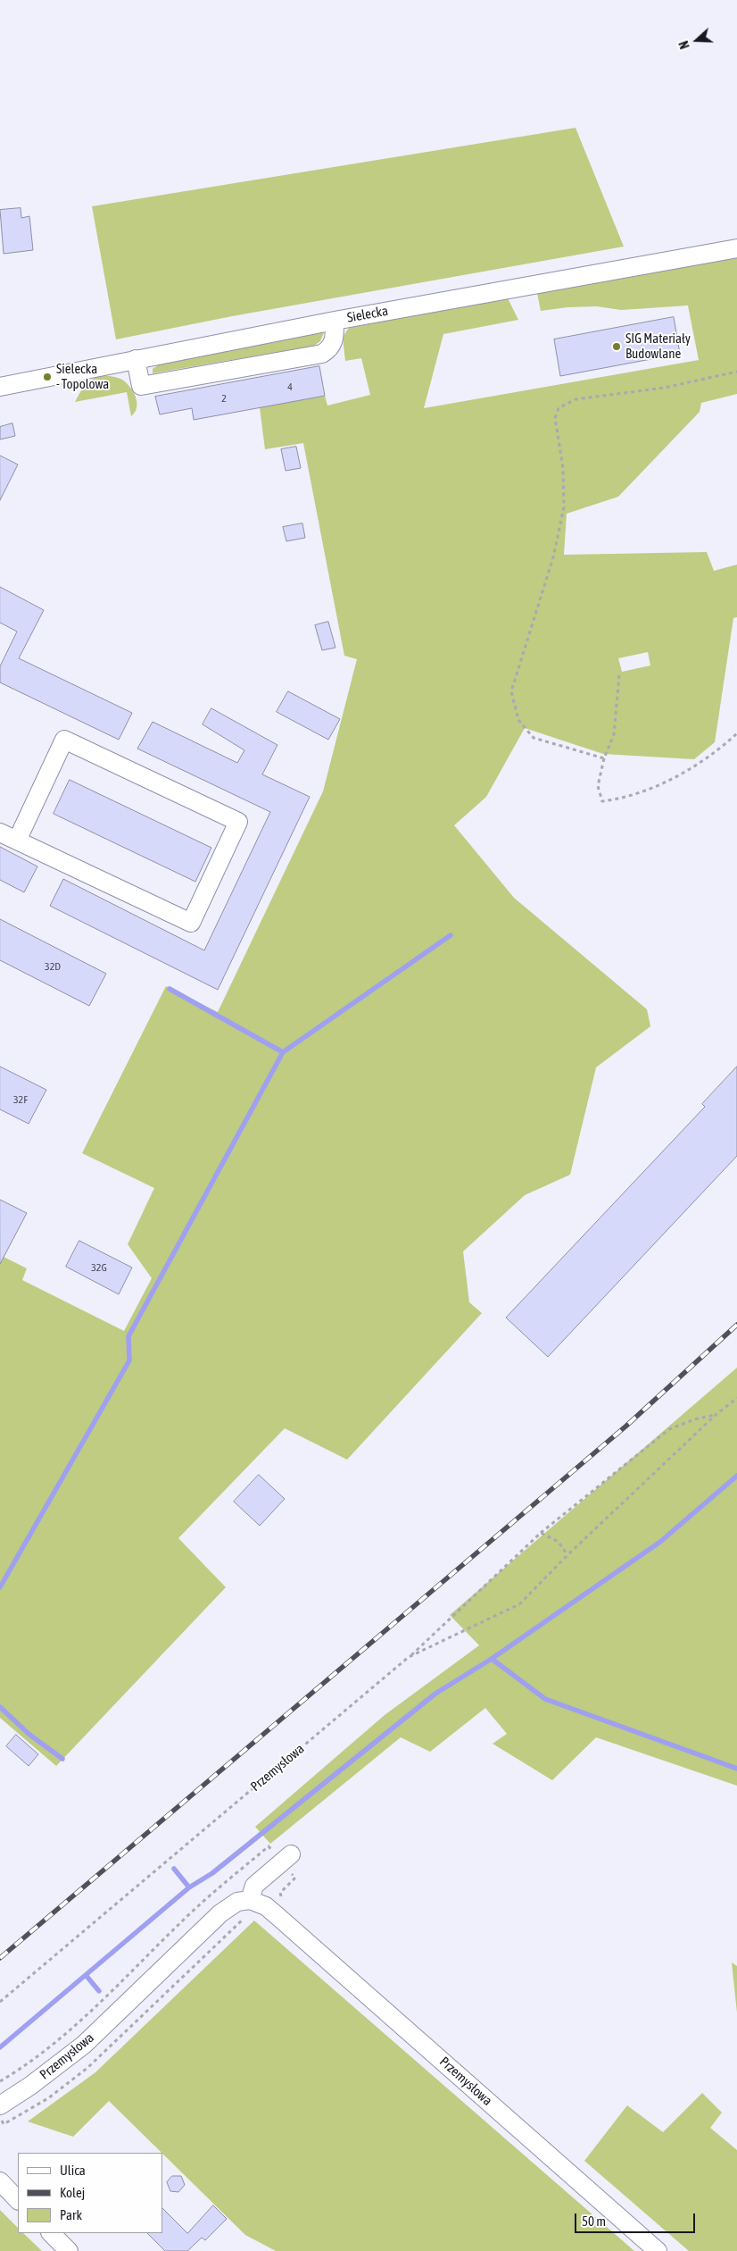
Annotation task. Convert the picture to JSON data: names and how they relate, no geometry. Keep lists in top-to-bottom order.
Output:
{
  "streets": {
    "street": ["Sielecka", "Przemysłowa"]
  },
  "places": ["SIG Materiały Budowlane", "Sielecka - Topolowa"],
  "house_numbers": [
    "4",
    "2",
    "32D",
    "32F",
    "32G"
  ],
  "legend": ["Ulica", "Kolej", "Park"],
  "scale_bar": "50 m",
  "north": "left"
}
